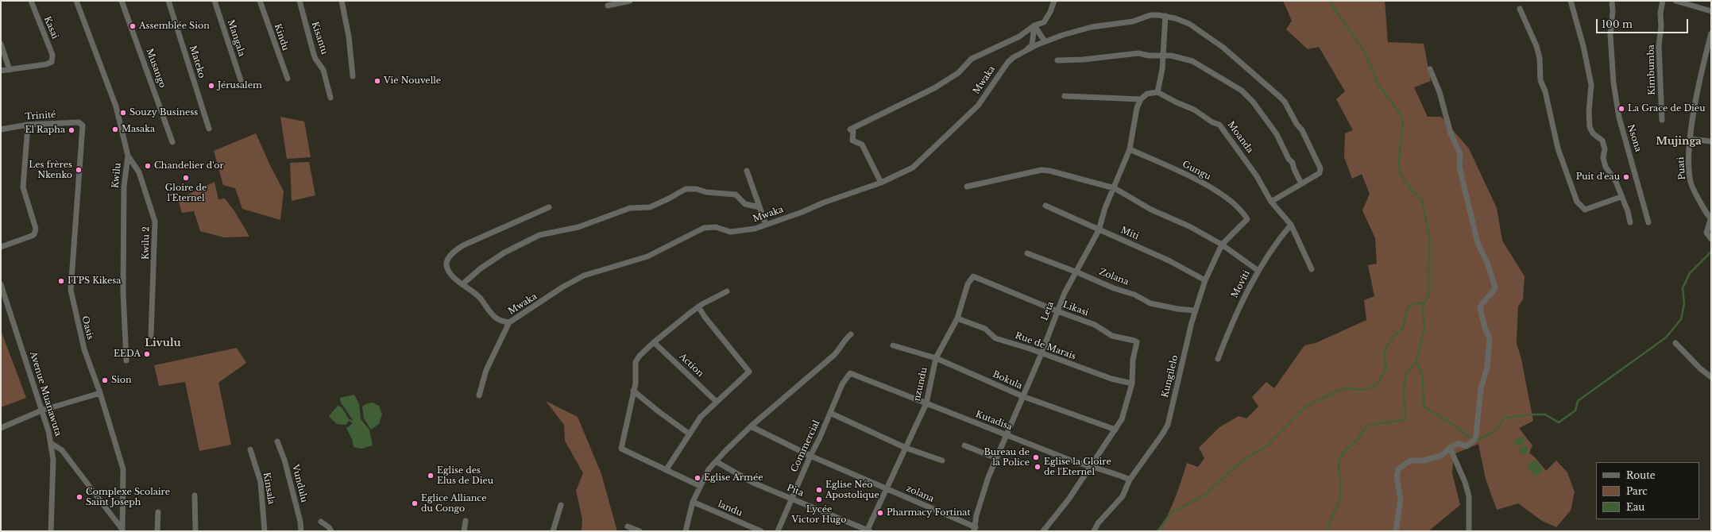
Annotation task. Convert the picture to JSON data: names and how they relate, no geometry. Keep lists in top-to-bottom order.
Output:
{
  "streets": {
    "street": [
      "Kasai",
      "Kindu",
      "Mangala",
      "Kisantu",
      "Mateko",
      "Musango",
      "Kimbumba",
      "Mwaka",
      "Trinité",
      "Moanda",
      "Nsona",
      "Puati",
      "Gungu",
      "Kwilu",
      "Miti",
      "Kwilu 2",
      "Zolana",
      "Moviti",
      "Likasi",
      "Leta",
      "Oasis",
      "Rue de Marais",
      "Action",
      "Kungilelo",
      "Bokula",
      "nzundu",
      "Avenue Muanawuta",
      "Kutadisa",
      "Commercial",
      "Vundulu",
      "Kinsala",
      "Pita",
      "zolana",
      "landu"
    ]
  },
  "crossings": [
    ["Trinité", "Oasis"],
    ["Moanda", "Moviti"],
    ["Gungu", "Leta"],
    ["Gungu", "Kungilelo"],
    ["Kwilu", "Kwilu 2"],
    ["Miti", "Leta"],
    ["Miti", "Kungilelo"],
    ["Zolana", "Leta"],
    ["Zolana", "Kungilelo"],
    ["Likasi", "Leta"],
    ["Likasi", "Rue de Marais"],
    ["Likasi", "nzundu"],
    ["Leta", "Rue de Marais"],
    ["Leta", "Bokula"],
    ["Leta", "Kutadisa"],
    ["Leta", "zolana"],
    ["Rue de Marais", "nzundu"],
    ["Kungilelo", "Kutadisa"],
    ["Bokula", "nzundu"],
    ["nzundu", "Kutadisa"],
    ["nzundu", "Pita"],
    ["nzundu", "zolana"],
    ["Kutadisa", "Commercial"],
    ["Commercial", "Pita"],
    ["Commercial", "zolana"]
  ],
  "districts": ["Mujinga", "Livulu"],
  "places": [
    "Assemblée Sion",
    "Vie Nouvelle",
    "Jérusalem",
    "La Grace de Dieu",
    "Souzy Business",
    "Masaka",
    "El Rapha",
    "Chandelier d'or",
    "Les frères Nkenko",
    "Puit d'eau",
    "Gloire de l'Eternel",
    "ITPS Kikesa",
    "EEDA",
    "Sion",
    "Bureau de la Police",
    "Eglise la Gloire de l'Eternel",
    "Eglise des Elus de Dieu",
    "Eglise Armée",
    "Eglise Néo Apostolique",
    "Complexe Scolaire Saint Joseph",
    "Lycée Victor Hugo",
    "Eglice Alliance du Congo",
    "Pharmacy Fortinat"
  ],
  "legend": ["Route", "Parc", "Eau"],
  "scale_bar": "100 m"
}
